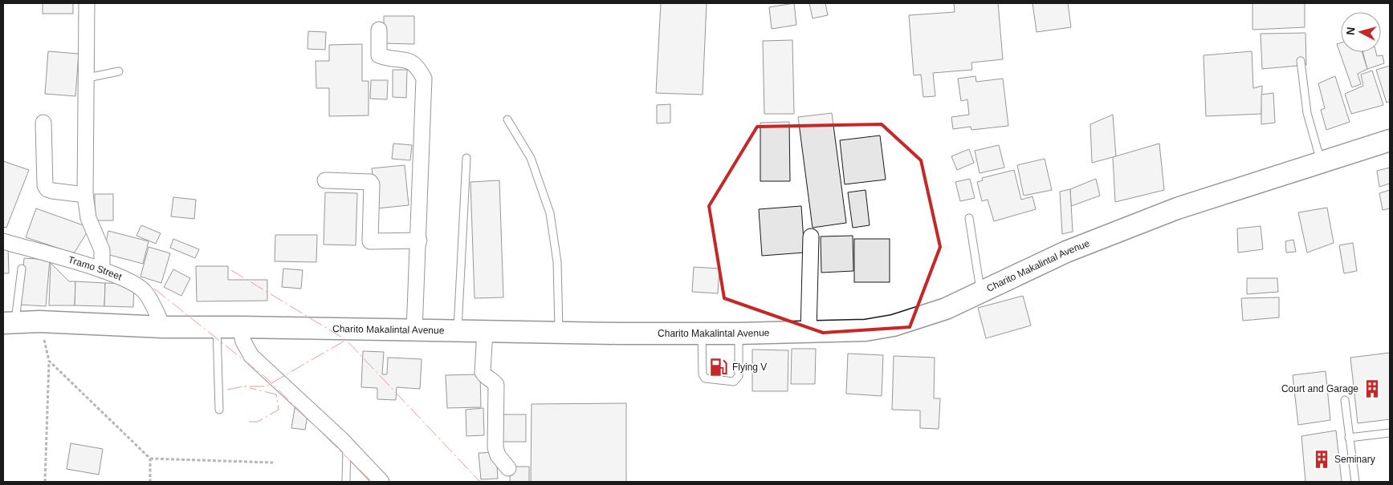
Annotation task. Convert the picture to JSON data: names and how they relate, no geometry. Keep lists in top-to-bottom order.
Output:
{
  "streets": {
    "main road": ["Charito Makalintal Avenue"],
    "street": ["Tramo Street"]
  },
  "crossings": [
    ["Charito Makalintal Avenue", "Tramo Street"]
  ],
  "places": {
    "fuel station": ["Flying V"],
    "building": ["Court and Garage", "Seminary"]
  },
  "north": "left"
}
